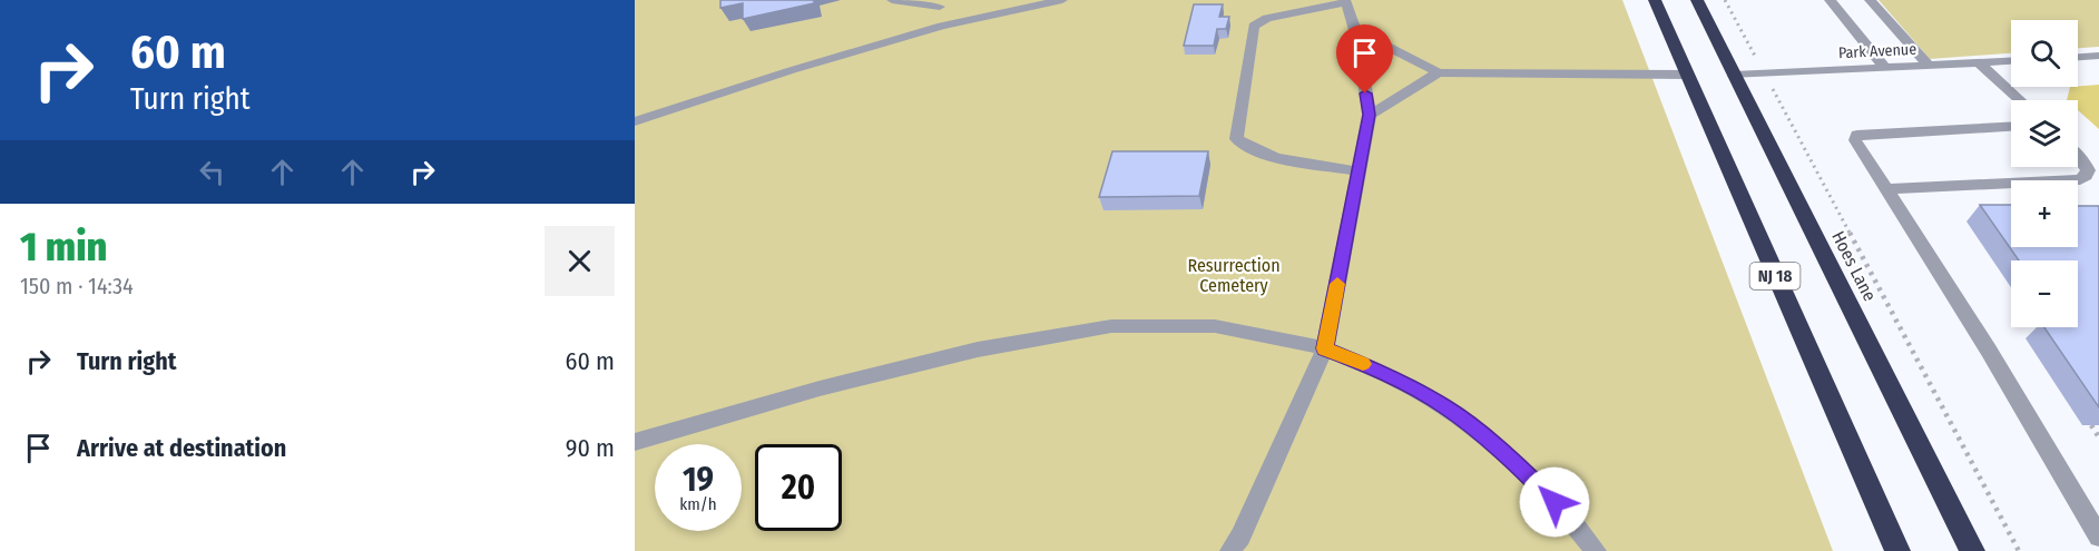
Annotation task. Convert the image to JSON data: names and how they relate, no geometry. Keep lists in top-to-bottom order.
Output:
{
  "streets": {
    "highway": ["Hoes Lane", "NJ 18"],
    "street": ["Park Avenue"]
  },
  "crossings": [
    ["Park Avenue", "Hoes Lane"]
  ],
  "parks": ["Resurrection Cemetery"],
  "page": {
    "turn": ["60 m", "Turn right"],
    "map_buttons": ["+", "−"],
    "heading": ["1 min", "150 m · 14:34"],
    "list": [
      {
        "name": "Turn right",
        "value": "60 m"
      },
      {
        "name": "Arrive at destination",
        "value": "90 m"
      }
    ],
    "speed": "19 km/h",
    "limit": "20"
  }
}
